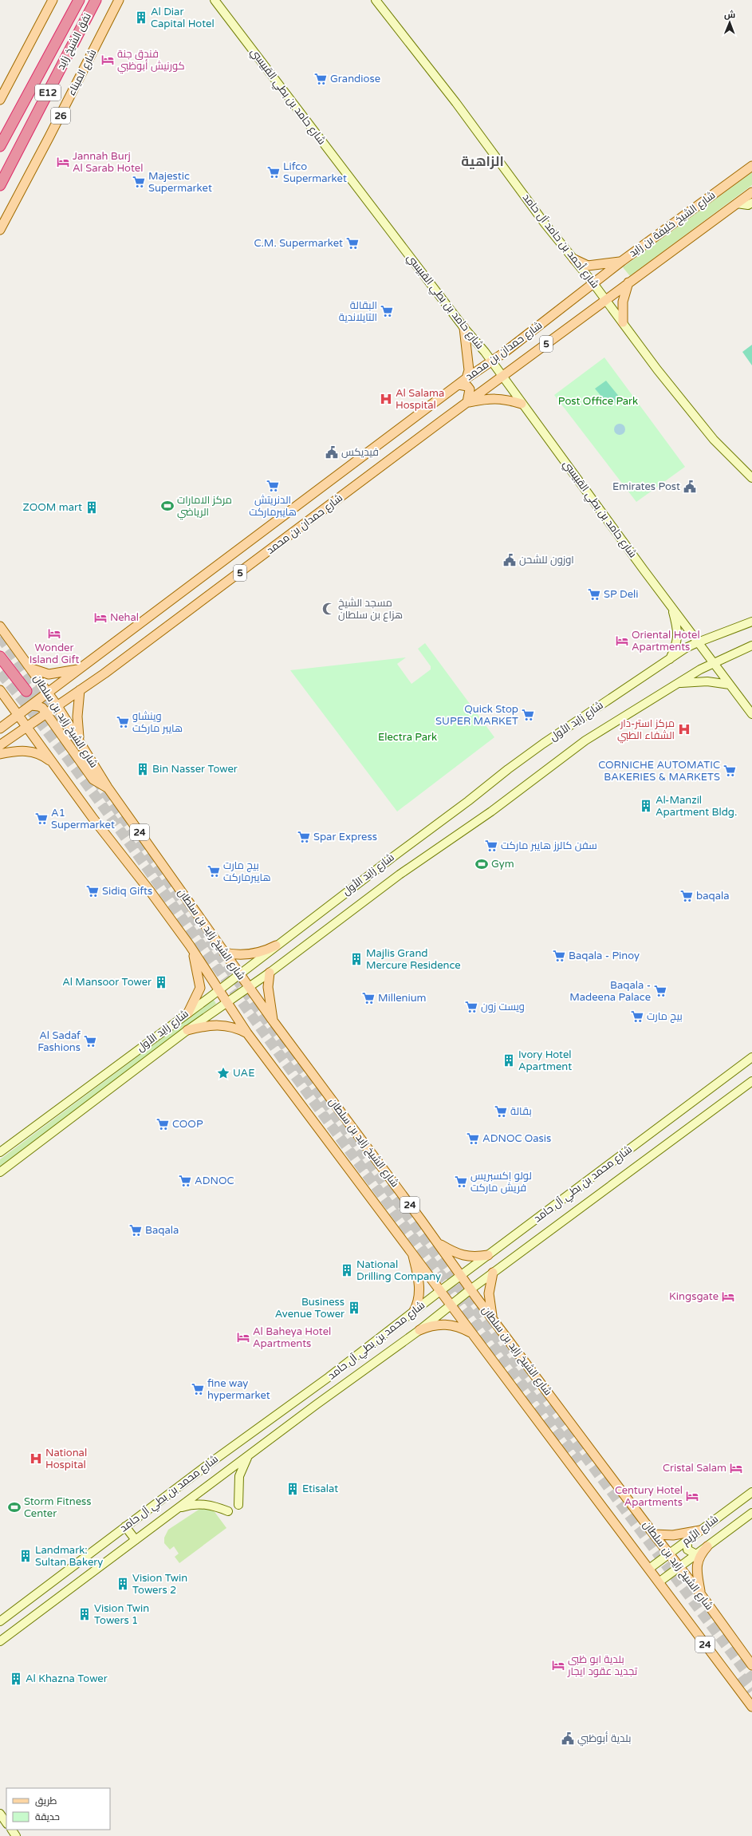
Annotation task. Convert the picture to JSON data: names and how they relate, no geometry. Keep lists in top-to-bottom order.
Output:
{
  "streets": {
    "highway": ["نفق الشيخ زايد", "E12"],
    "main road": [
      "شارع الميناء",
      "شارع حامد بن بطي القبيسي",
      "26",
      "شارع الشيخ خليفة بن زايد",
      "شارع أحمد بن حامد آل حامد",
      "5",
      "شارع حمدان بن محمد",
      "شارع الشيخ زايد بن سلطان",
      "شارع زايد الأول",
      "24",
      "شارع محمد بن بطي آل حامد",
      "شارع الرِّيم"
    ]
  },
  "crossings": [
    ["شارع حامد بن بطي القبيسي", "شارع حمدان بن محمد"],
    ["شارع حامد بن بطي القبيسي", "شارع زايد الأول"],
    ["شارع الشيخ خليفة بن زايد", "شارع أحمد بن حامد آل حامد"],
    ["شارع الشيخ خليفة بن زايد", "شارع حمدان بن محمد"],
    ["شارع أحمد بن حامد آل حامد", "شارع حمدان بن محمد"],
    ["شارع حمدان بن محمد", "شارع الشيخ زايد بن سلطان"],
    ["شارع حمدان بن محمد", "24"],
    ["شارع الشيخ زايد بن سلطان", "شارع زايد الأول"],
    ["شارع الشيخ زايد بن سلطان", "شارع محمد بن بطي آل حامد"],
    ["شارع الشيخ زايد بن سلطان", "شارع الرِّيم"],
    ["شارع زايد الأول", "24"],
    ["24", "شارع محمد بن بطي آل حامد"],
    ["24", "شارع الرِّيم"]
  ],
  "districts": ["الزاهية"],
  "parks": ["Post Office Park", "Electra Park"],
  "places": {
    "building": [
      "Al Diar Capital Hotel",
      "ZOOM mart",
      "Bin Nasser Tower",
      "Al-Manzil Apartment Bldg.",
      "Majlis Grand Mercure Residence",
      "Al Mansoor Tower",
      "Ivory Hotel Apartment",
      "National Drilling Company",
      "Business Avenue Tower",
      "Etisalat",
      "Landmark: Sultan Bakery",
      "Vision Twin Towers 2",
      "Vision Twin Towers 1",
      "Al Khazna Tower"
    ],
    "hotel": [
      "فندق جنة كورنيش أبوظبي",
      "Jannah Burj Al Sarab Hotel",
      "Nehal",
      "Wonder Island Gift",
      "Oriental Hotel Apartments",
      "Kingsgate",
      "Al Baheya Hotel Apartments",
      "Cristal Salam",
      "Century Hotel Apartments",
      "بلدية ابو ظبي تجديد عقود ايجار"
    ],
    "supermarket": [
      "Grandiose",
      "Lifco Supermarket",
      "Majestic Supermarket",
      "C.M. Supermarket",
      "البقالة التايلاندية",
      "الدنريتش هايبرماركت",
      "SP Deli",
      "Quick Stop SUPER MARKET",
      "وينشاو هايبر ماركت",
      "CORNICHE AUTOMATIC BAKERIES & MARKETS",
      "A1 Supermarket",
      "Spar Express",
      "سفن كالرز هايبر ماركت",
      "بيج مارت هايبرماركت",
      "Sidiq Gifts",
      "baqala",
      "Baqala - Pinoy",
      "Baqala - Madeena Palace",
      "Millenium",
      "ويست زون",
      "بيج مارت",
      "Al Sadaf Fashions",
      "بقالة",
      "COOP",
      "ADNOC Oasis",
      "ADNOC",
      "لولو إكسبريس فريش ماركت",
      "Baqala",
      "fine way hypermarket"
    ],
    "hospital": ["Al Salama Hospital", "مركز استر-دار الشفاء الطبي", "National Hospital"],
    "public building": [
      "فيديكس",
      "Emirates Post",
      "اوزون للشحن",
      "بلدية أبوظبي"
    ],
    "sports": ["مركز الامارات الرياضي", "Gym", "Storm Fitness Center"],
    "mosque": ["مسجد الشيخ هزاع بن سلطان"],
    "place": ["UAE"]
  },
  "legend": ["طريق", "حديقة"],
  "north": "top"
}
